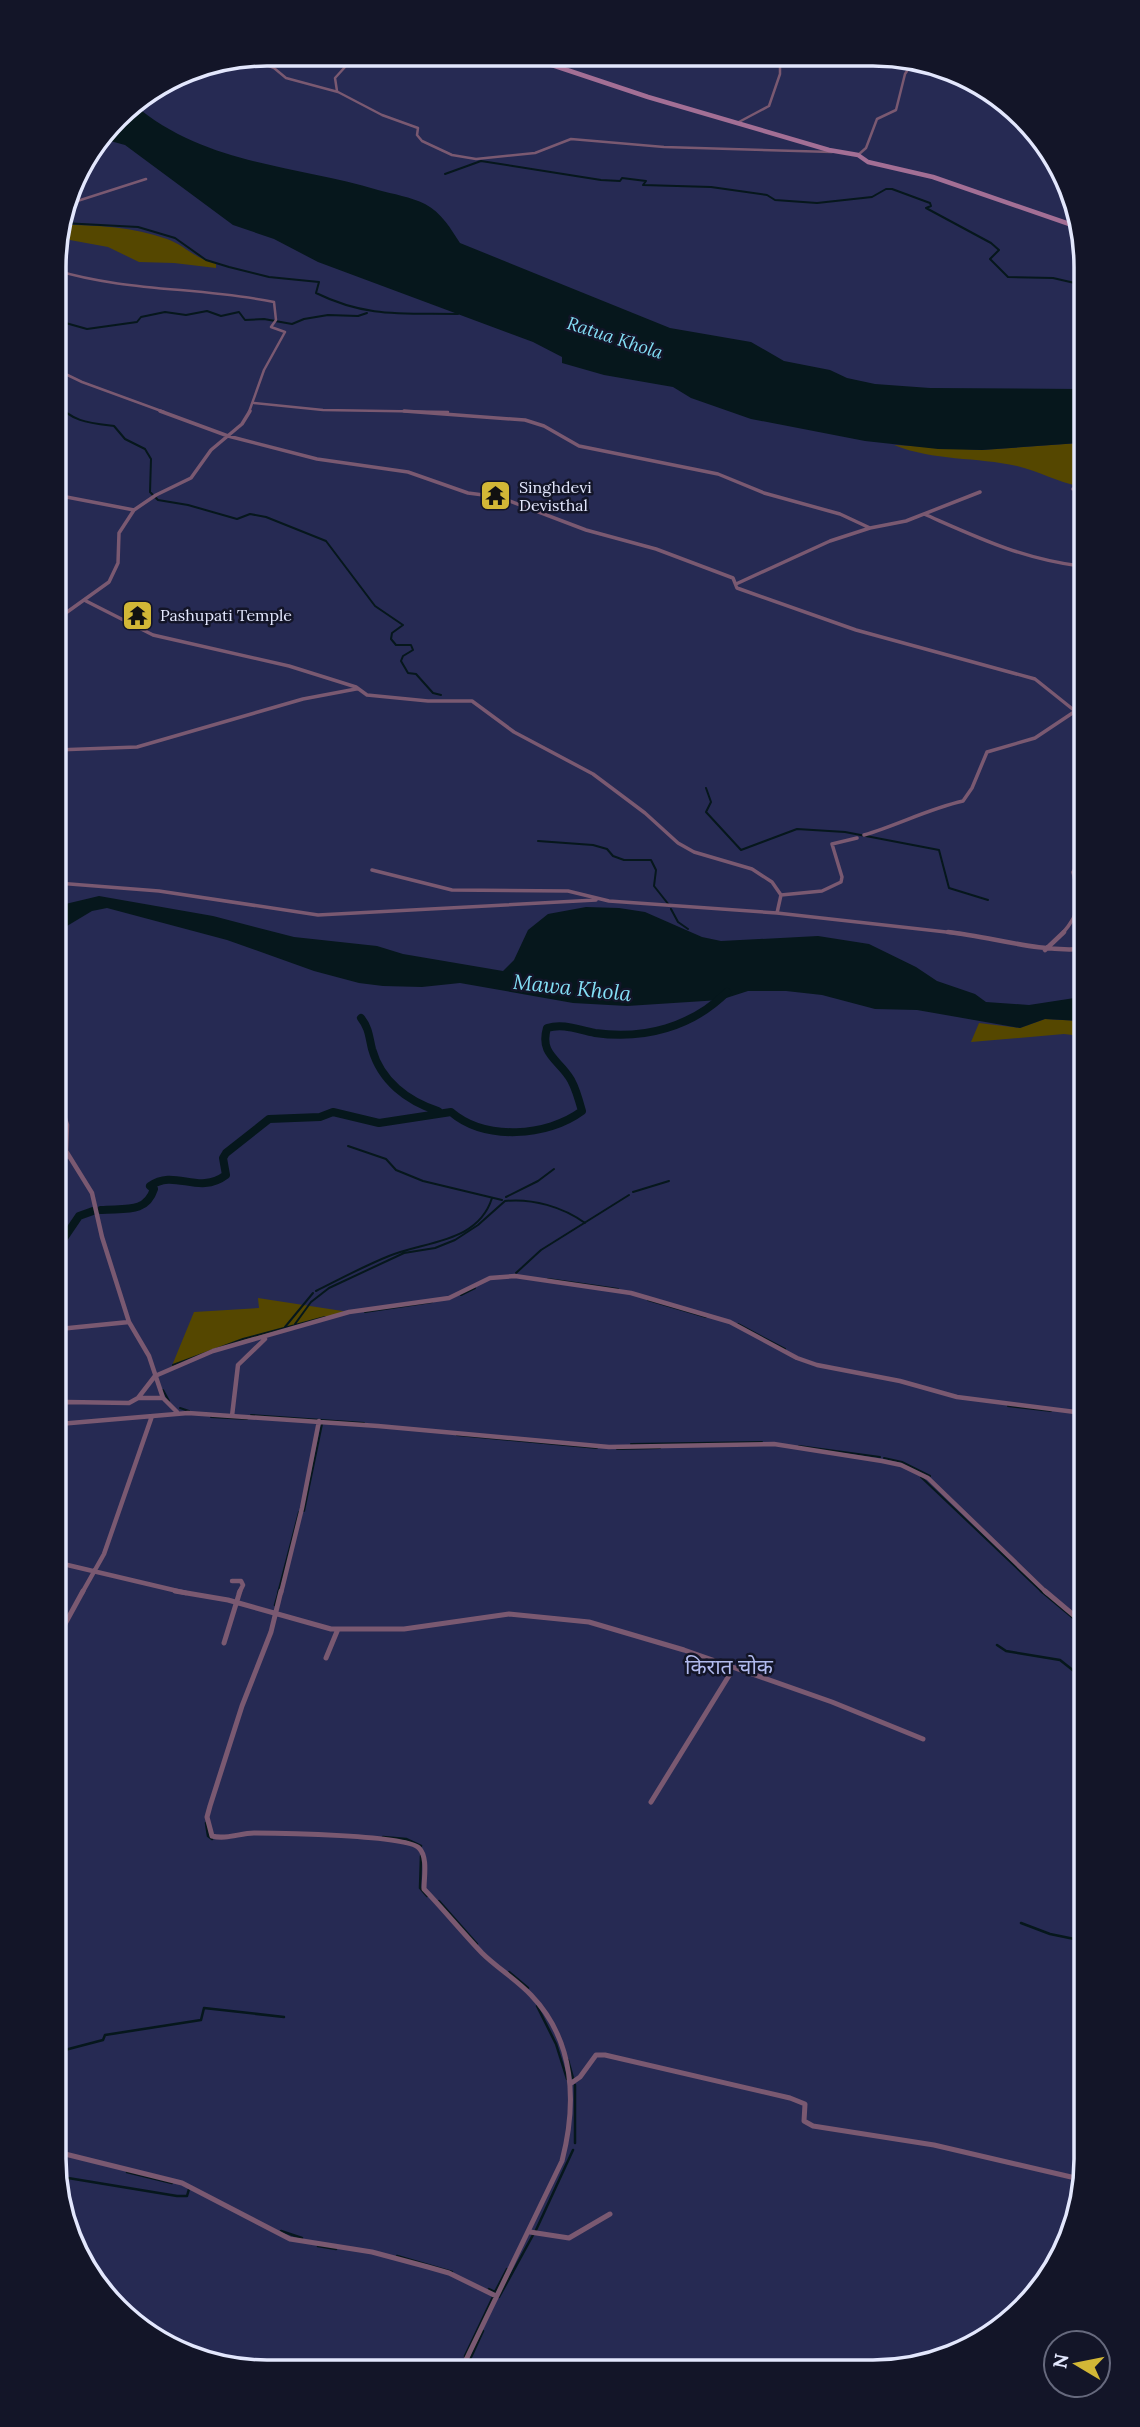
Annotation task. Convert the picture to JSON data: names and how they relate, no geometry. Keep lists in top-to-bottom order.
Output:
{
  "districts": ["किरात चोक"],
  "water": ["Ratua Khola", "Mawa Khola"],
  "places": {
    "temple": ["Singhdevi Devisthal", "Pashupati Temple"]
  },
  "north": "left"
}
